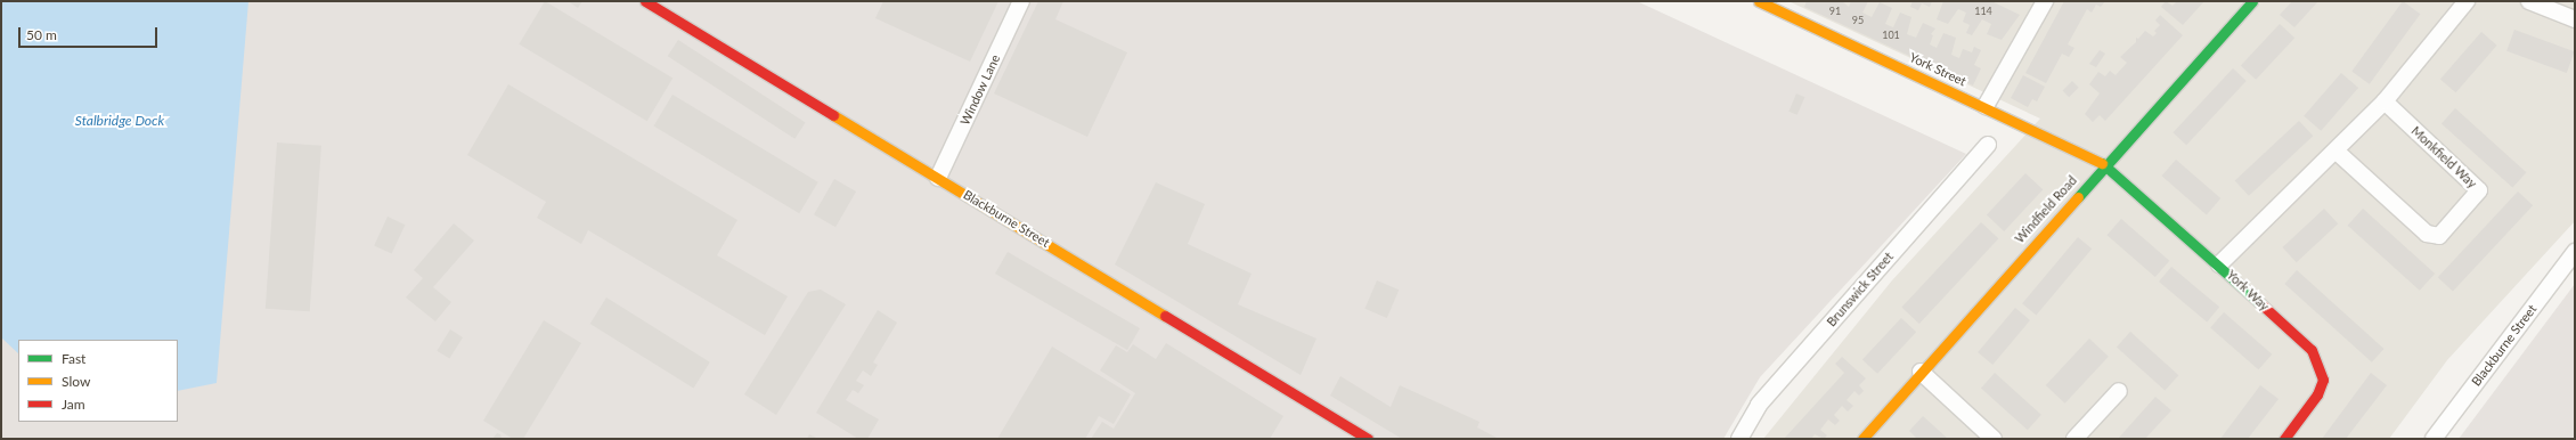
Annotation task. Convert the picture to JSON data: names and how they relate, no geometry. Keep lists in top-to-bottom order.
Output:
{
  "streets": {
    "street": [
      "York Street",
      "Window Lane",
      "Monkfield Way",
      "Windfield Road",
      "Blackburne Street",
      "Brunswick Street",
      "York Way"
    ]
  },
  "crossings": [
    ["York Street", "Windfield Road"],
    ["York Street", "York Way"],
    ["Window Lane", "Blackburne Street"],
    ["Windfield Road", "York Way"]
  ],
  "water": ["Stalbridge Dock"],
  "house_numbers": [
    "91",
    "114",
    "95",
    "101"
  ],
  "legend": ["Fast", "Slow", "Jam"],
  "scale_bar": "50 m"
}
